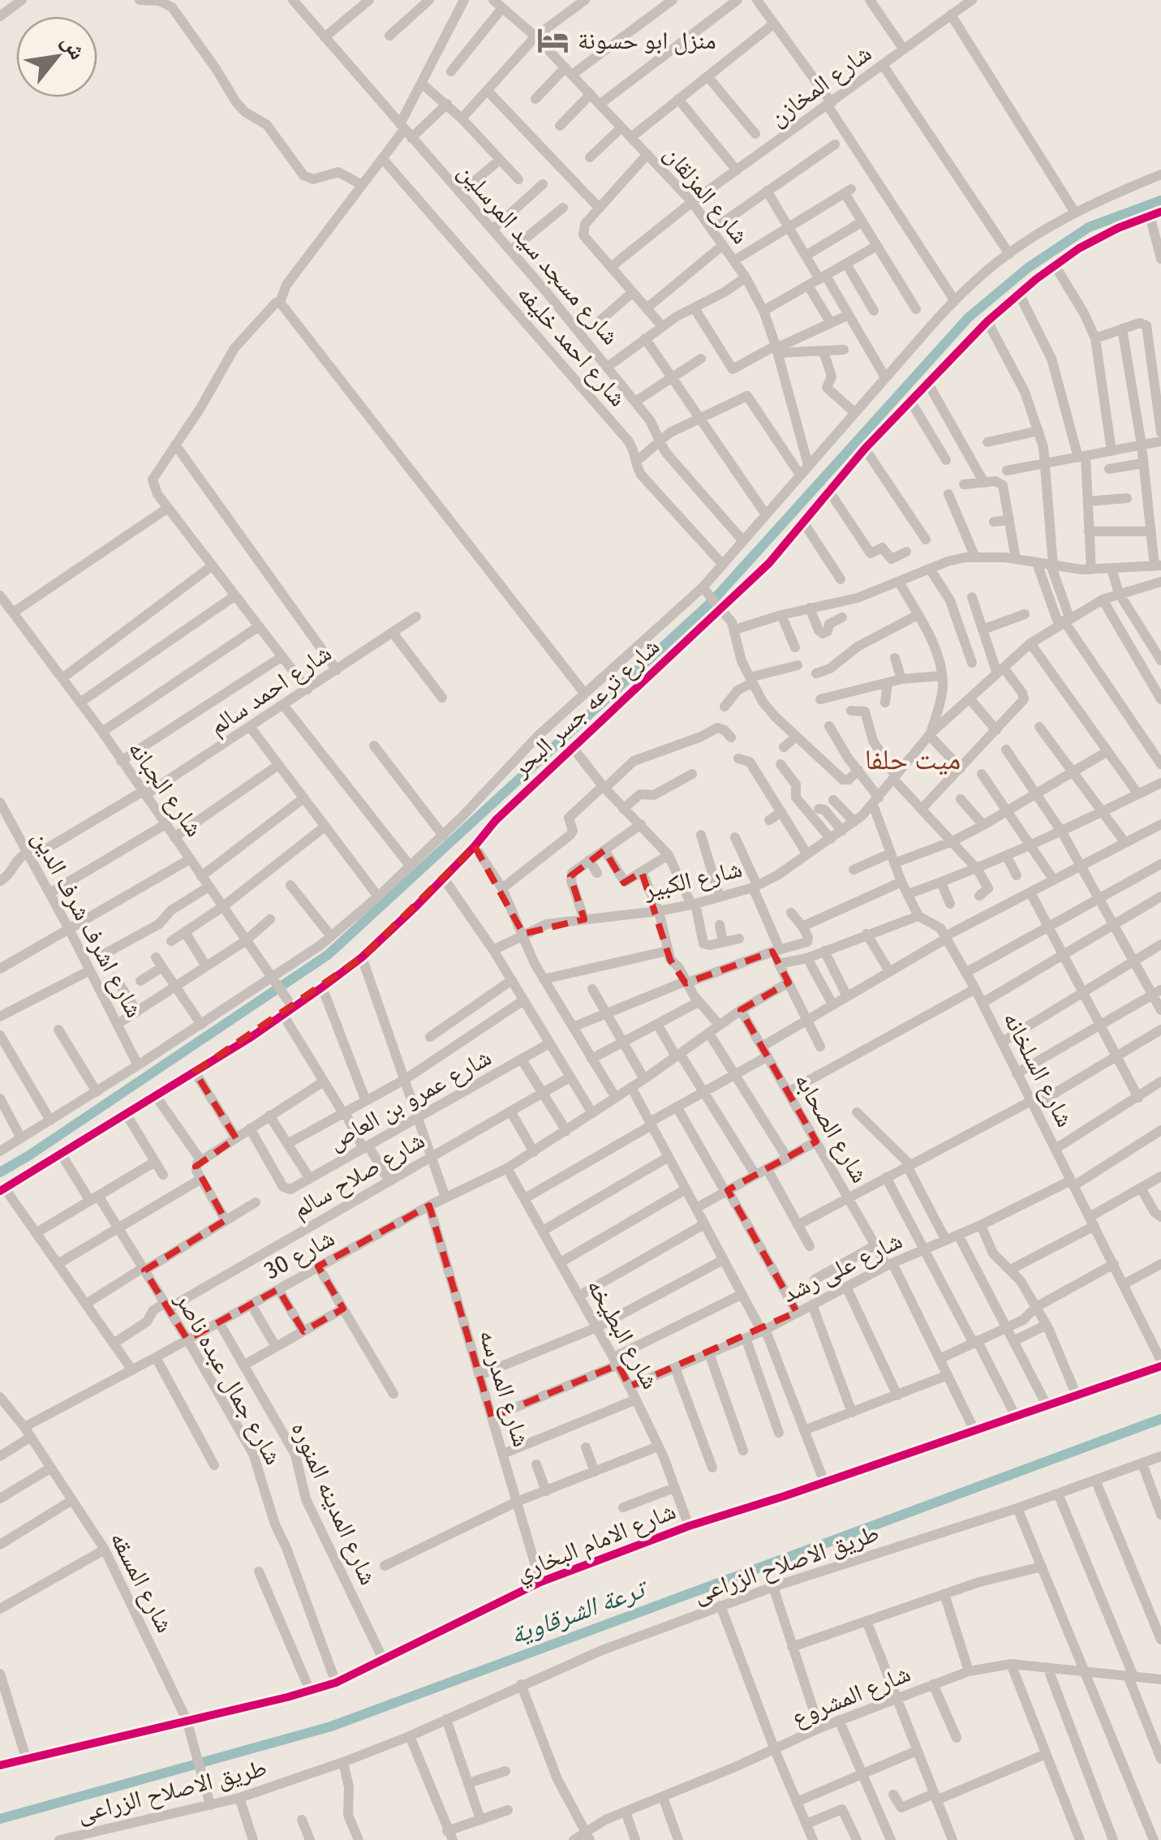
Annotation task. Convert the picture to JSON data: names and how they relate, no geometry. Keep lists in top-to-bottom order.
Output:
{
  "streets": {
    "street": [
      "شارع المخازن",
      "شارع المزلقان",
      "شارع مسجد سيد المرسلين",
      "شارع احمد خليفه",
      "شارع احمد سالم",
      "شارع ترعه جسر البحر",
      "شارع الجبانه",
      "شارع الكبير",
      "شارع اشرف شرف الدين",
      "شارع السلخانه",
      "شارع عمرو بن العاص",
      "شارع الصحابه",
      "شارع صلاح سالم",
      "شارع 30",
      "شارع على رشد",
      "شارع البطيخه",
      "شارع جمال عبده ناصر",
      "شارع المدرسه",
      "شارع المدينه المنوره",
      "شارع الامام البخاري",
      "طريق الاصلاح الزراعى",
      "شارع المسقه",
      "شارع المشروع"
    ]
  },
  "crossings": [
    ["شارع المخازن", "شارع المزلقان"],
    ["شارع المزلقان", "شارع ترعه جسر البحر"],
    ["شارع مسجد سيد المرسلين", "شارع ترعه جسر البحر"],
    ["شارع احمد خليفه", "شارع ترعه جسر البحر"],
    ["شارع احمد سالم", "شارع الجبانه"],
    ["شارع احمد سالم", "شارع اشرف شرف الدين"],
    ["شارع ترعه جسر البحر", "شارع الجبانه"],
    ["شارع ترعه جسر البحر", "شارع اشرف شرف الدين"],
    ["شارع ترعه جسر البحر", "شارع جمال عبده ناصر"],
    ["شارع الجبانه", "شارع عمرو بن العاص"],
    ["شارع الجبانه", "شارع صلاح سالم"],
    ["شارع الكبير", "شارع السلخانه"],
    ["شارع السلخانه", "شارع على رشد"],
    ["شارع السلخانه", "شارع الامام البخاري"],
    ["شارع الصحابه", "شارع على رشد"],
    ["شارع الصحابه", "شارع الامام البخاري"],
    ["شارع صلاح سالم", "شارع جمال عبده ناصر"],
    ["شارع 30", "شارع البطيخه"],
    ["شارع 30", "شارع جمال عبده ناصر"],
    ["شارع 30", "شارع المدرسه"],
    ["شارع 30", "شارع المدينه المنوره"],
    ["شارع 30", "شارع المسقه"],
    ["شارع على رشد", "شارع البطيخه"],
    ["شارع البطيخه", "شارع الامام البخاري"],
    ["شارع جمال عبده ناصر", "شارع الامام البخاري"],
    ["شارع المدرسه", "شارع الامام البخاري"],
    ["شارع المدينه المنوره", "شارع الامام البخاري"],
    ["شارع الامام البخاري", "شارع المسقه"],
    ["طريق الاصلاح الزراعى", "شارع المسقه"]
  ],
  "districts": ["ميت حلفا"],
  "water": ["ترعة الشرقاوية"],
  "places": {
    "hotel": ["منزل ابو حسونة"]
  },
  "north": "top right"
}
